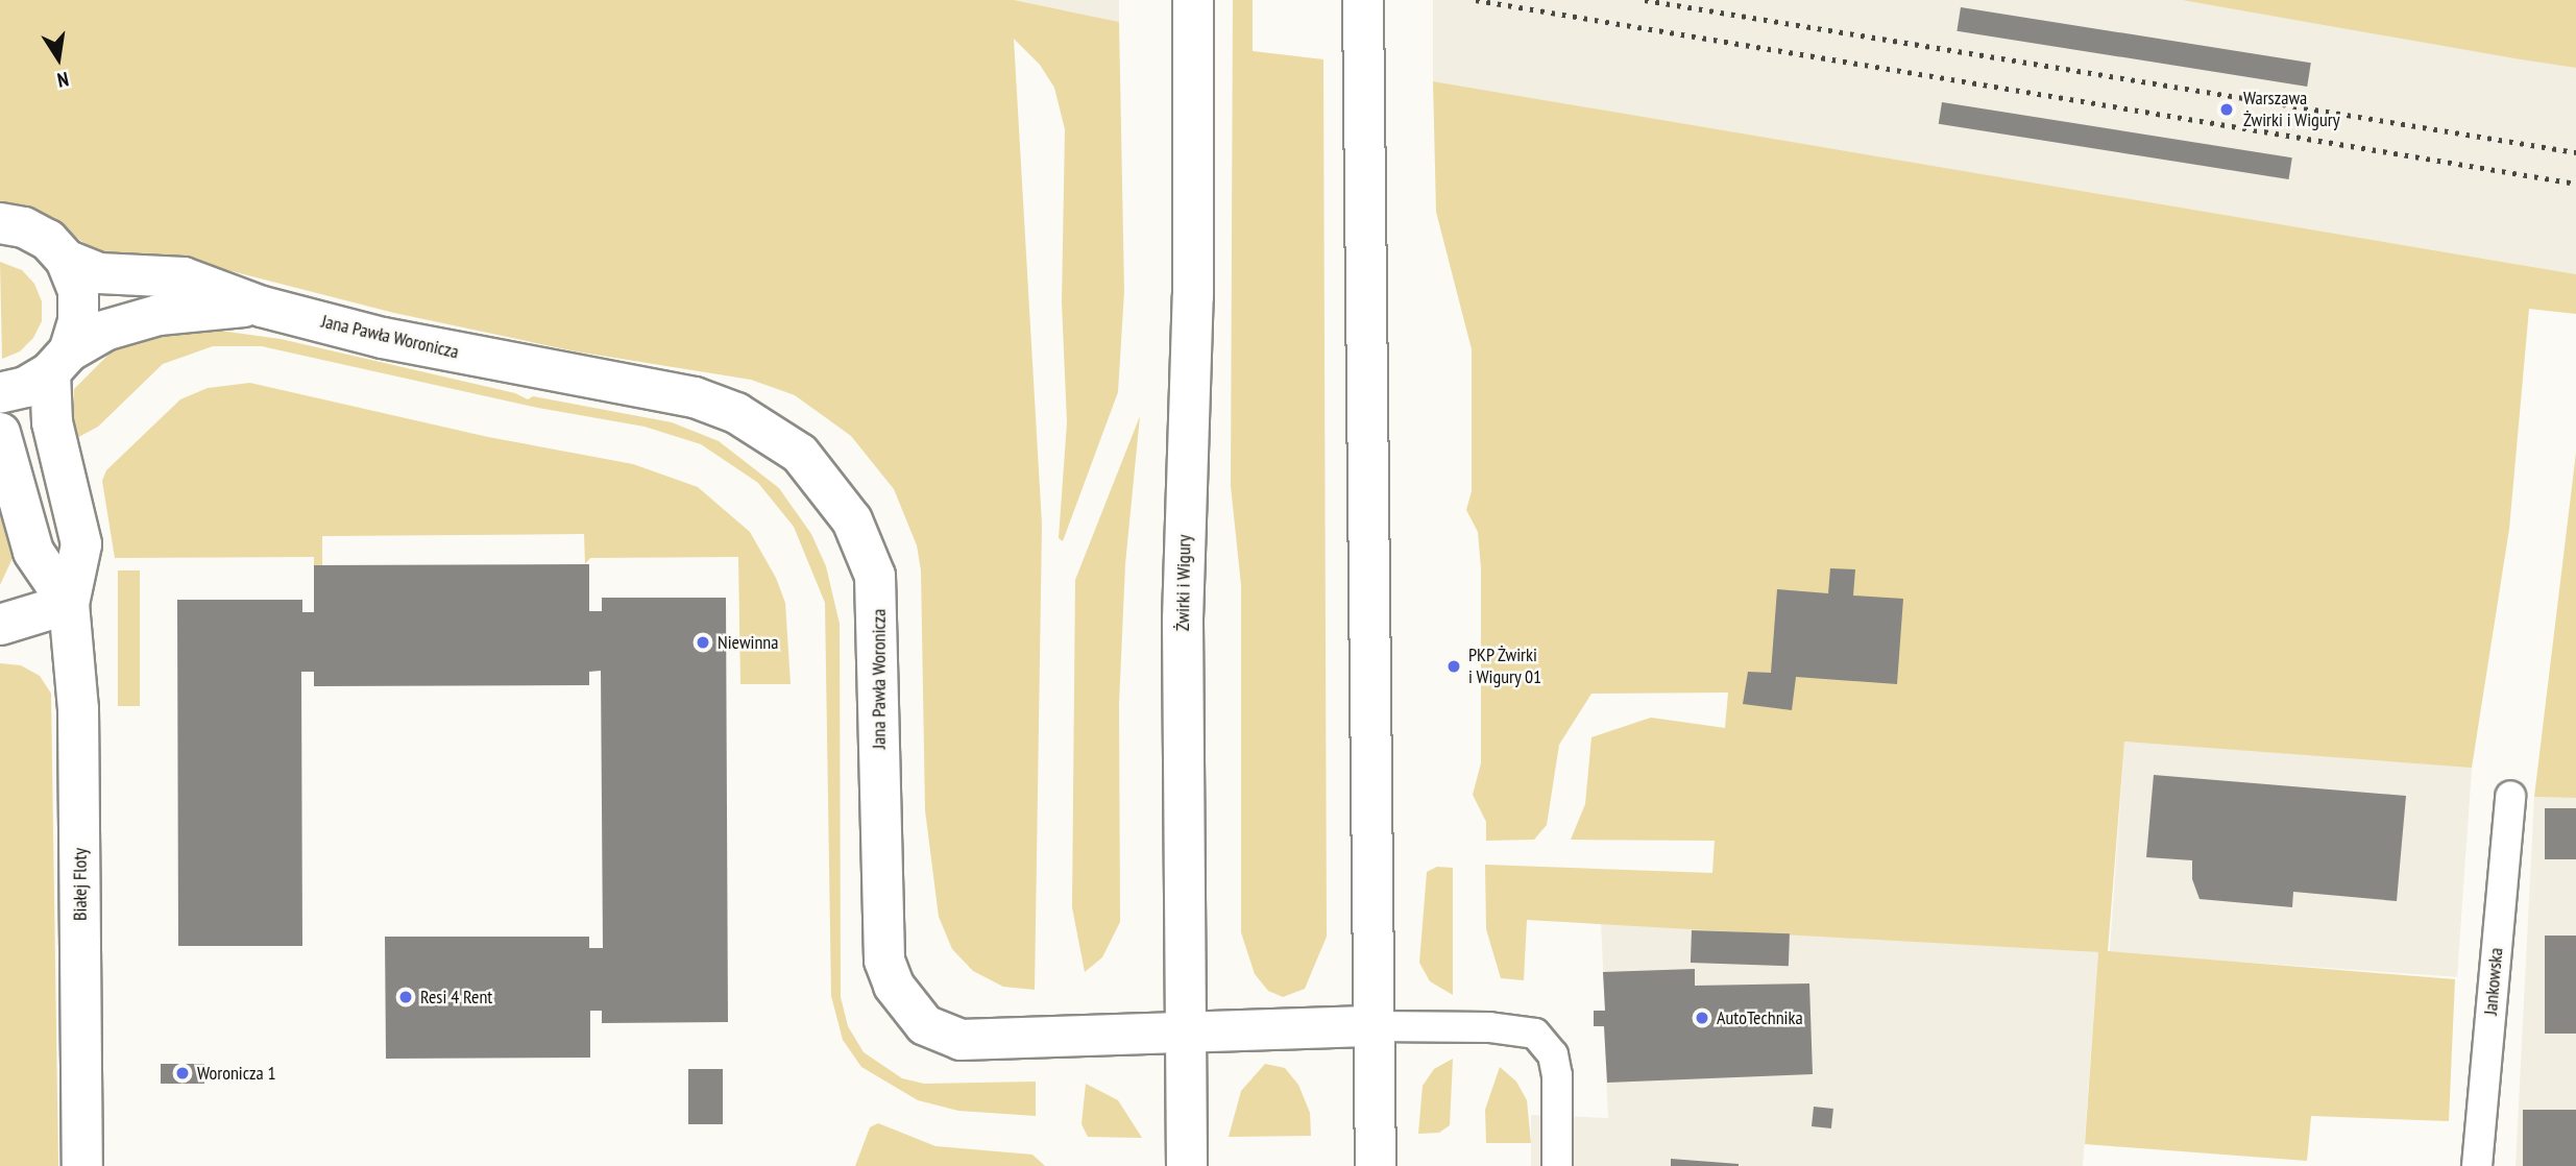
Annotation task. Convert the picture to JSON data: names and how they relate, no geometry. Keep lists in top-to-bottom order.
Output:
{
  "streets": {
    "street": ["Jana Pawła Woronicza", "Żwirki i Wigury", "Białej Floty"],
    "lane": ["Jankowska"]
  },
  "crossings": [
    ["Jana Pawła Woronicza", "Żwirki i Wigury"],
    ["Jana Pawła Woronicza", "Białej Floty"]
  ],
  "places": [
    "Warszawa Żwirki i Wigury",
    "Niewinna",
    "PKP Żwirki i Wigury 01",
    "Resi 4 Rent",
    "AutoTechnika",
    "Woronicza 1"
  ],
  "north": "bottom"
}
